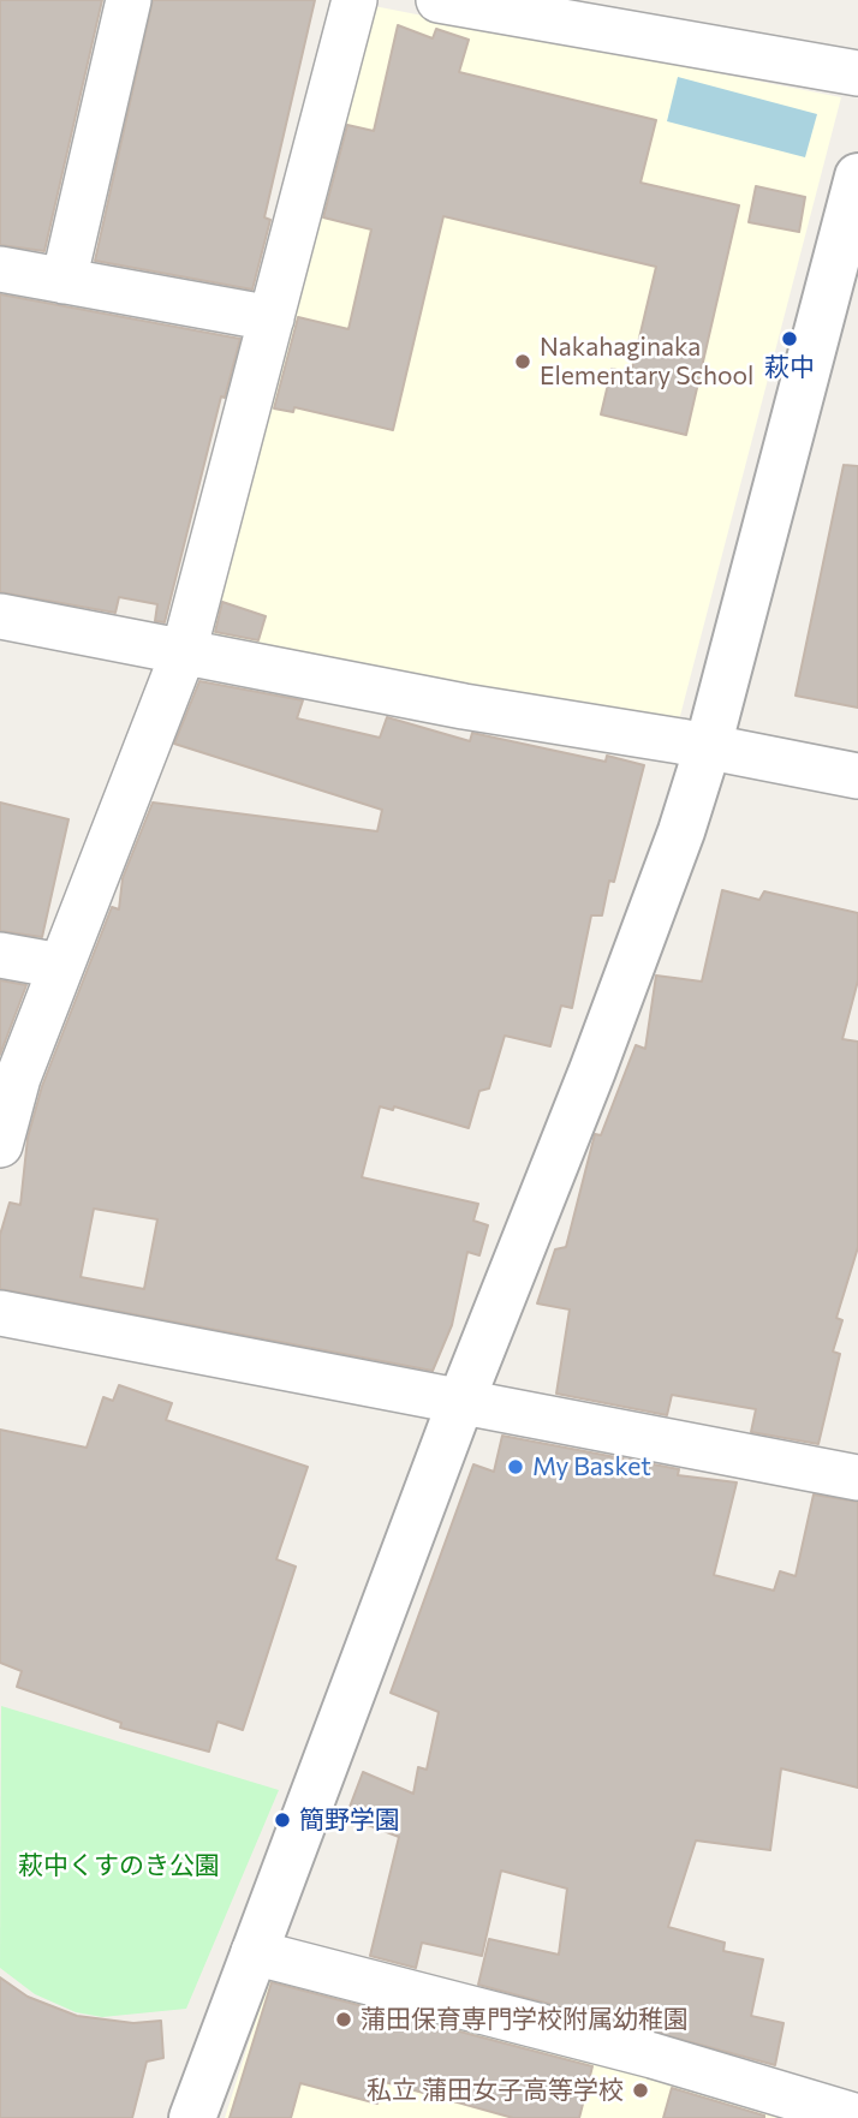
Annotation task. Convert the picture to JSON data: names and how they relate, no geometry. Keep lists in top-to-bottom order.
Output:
{
  "parks": ["萩中くすのき公園"],
  "places": [
    "萩中",
    "Nakahaginaka Elementary School",
    "My Basket",
    "簡野学園",
    "蒲田保育専門学校附属幼稚園",
    "私立 蒲田女子高等学校"
  ]
}
